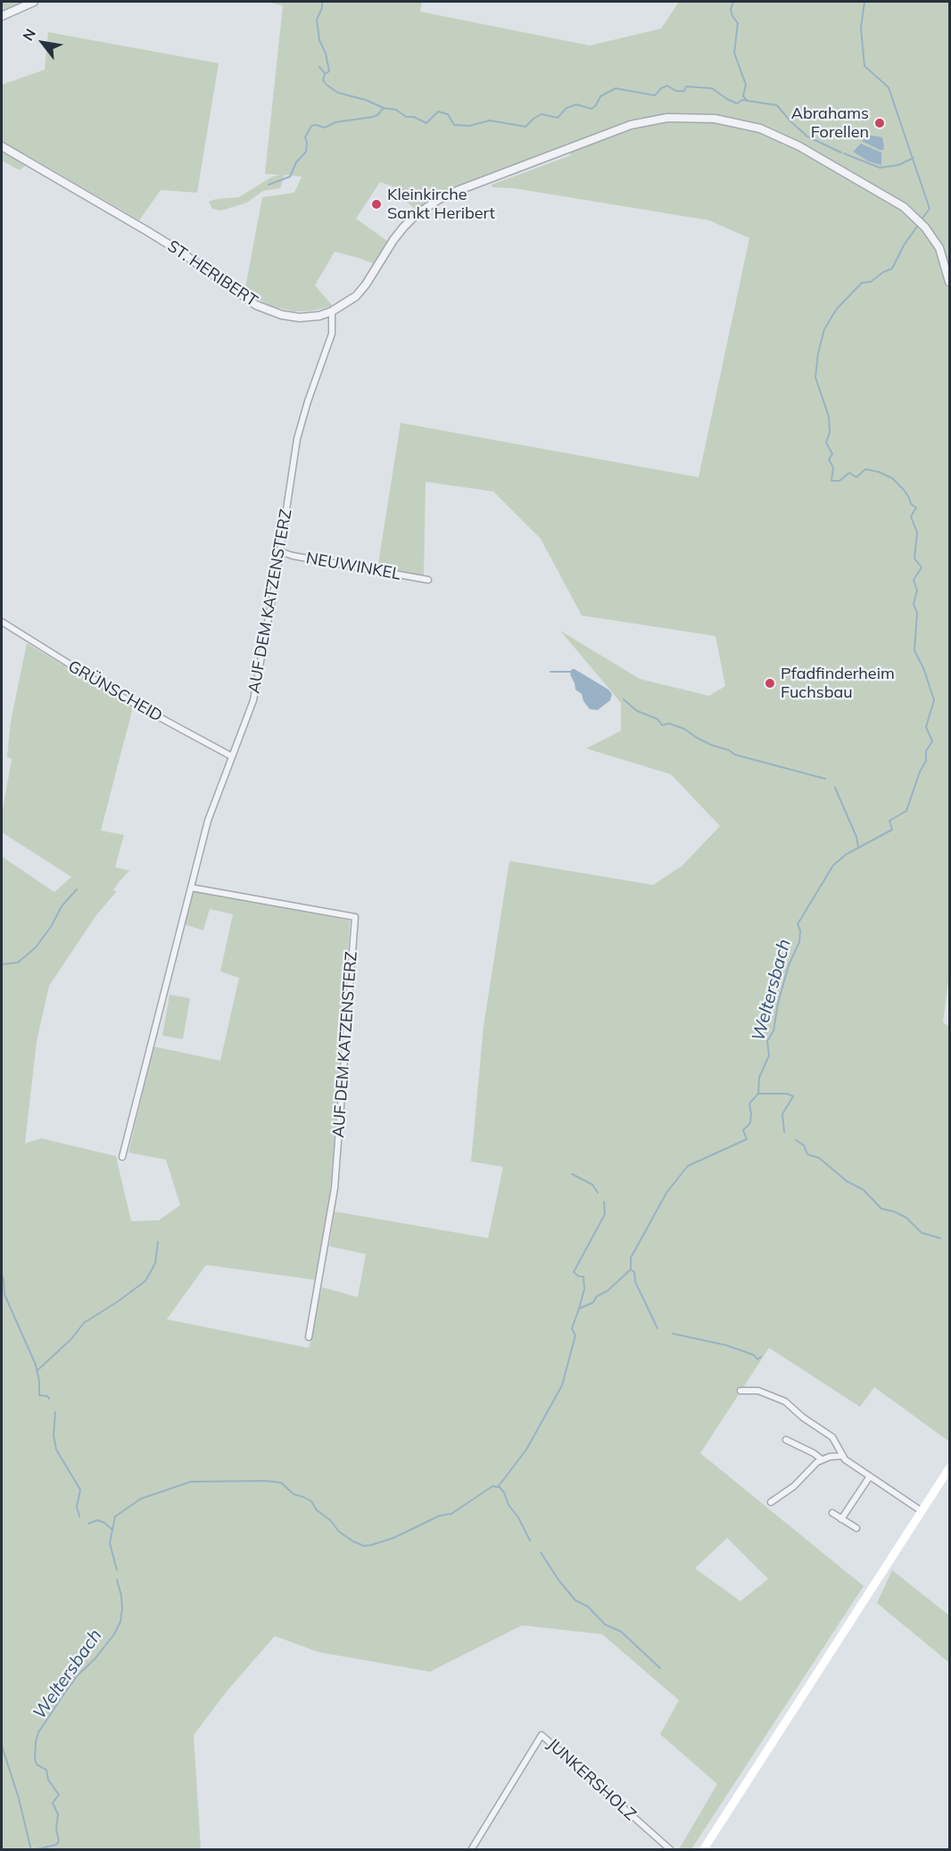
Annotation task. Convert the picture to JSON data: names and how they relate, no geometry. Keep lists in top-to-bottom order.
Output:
{
  "streets": {
    "street": [
      "ST. HERIBERT",
      "NEUWINKEL",
      "AUF DEM KATZENSTERZ",
      "GRÜNSCHEID",
      "JUNKERSHOLZ"
    ]
  },
  "crossings": [
    ["ST. HERIBERT", "AUF DEM KATZENSTERZ"],
    ["NEUWINKEL", "AUF DEM KATZENSTERZ"],
    ["AUF DEM KATZENSTERZ", "GRÜNSCHEID"]
  ],
  "water": ["Weltersbach"],
  "places": ["Abrahams Forellen", "Kleinkirche Sankt Heribert", "Pfadfinderheim Fuchsbau"],
  "north": "top left"
}
